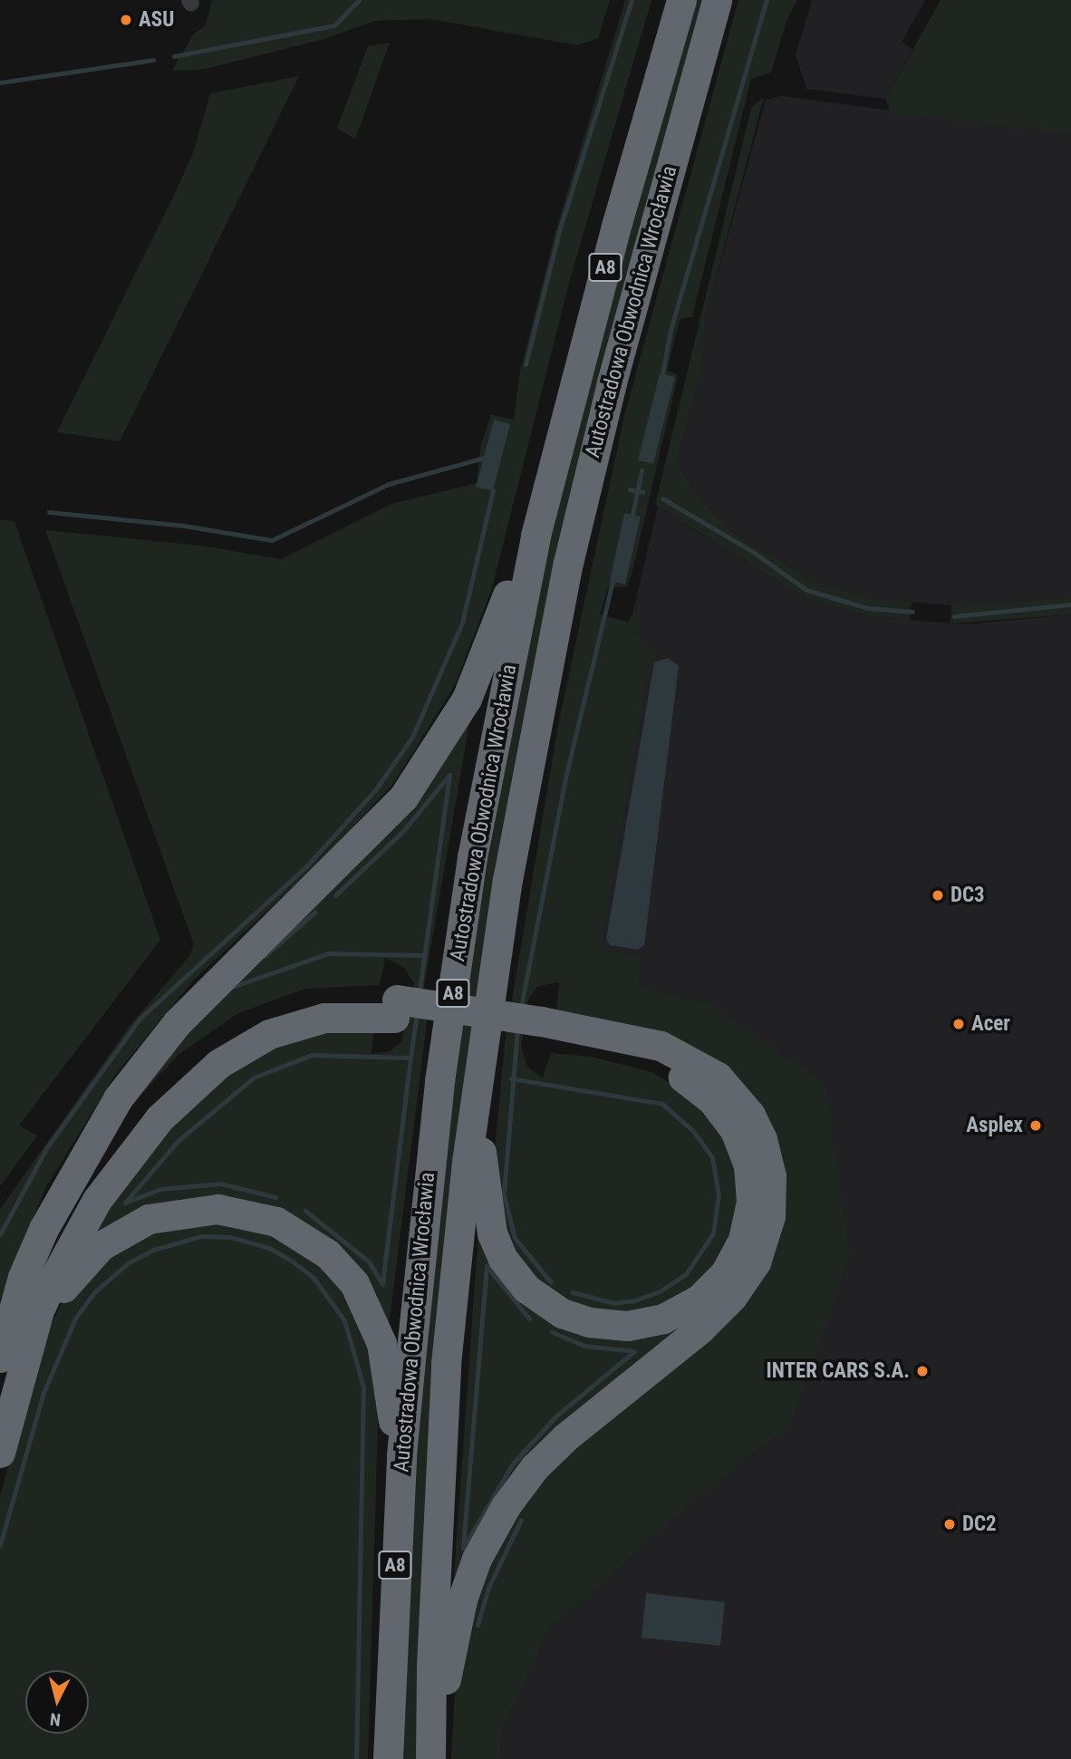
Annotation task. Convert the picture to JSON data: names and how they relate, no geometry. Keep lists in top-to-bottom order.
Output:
{
  "streets": {
    "highway": ["A8", "Autostradowa Obwodnica Wrocławia"]
  },
  "places": [
    "ASU",
    "DC3",
    "Acer",
    "Asplex",
    "INTER CARS S.A.",
    "DC2"
  ],
  "north": "bottom"
}
